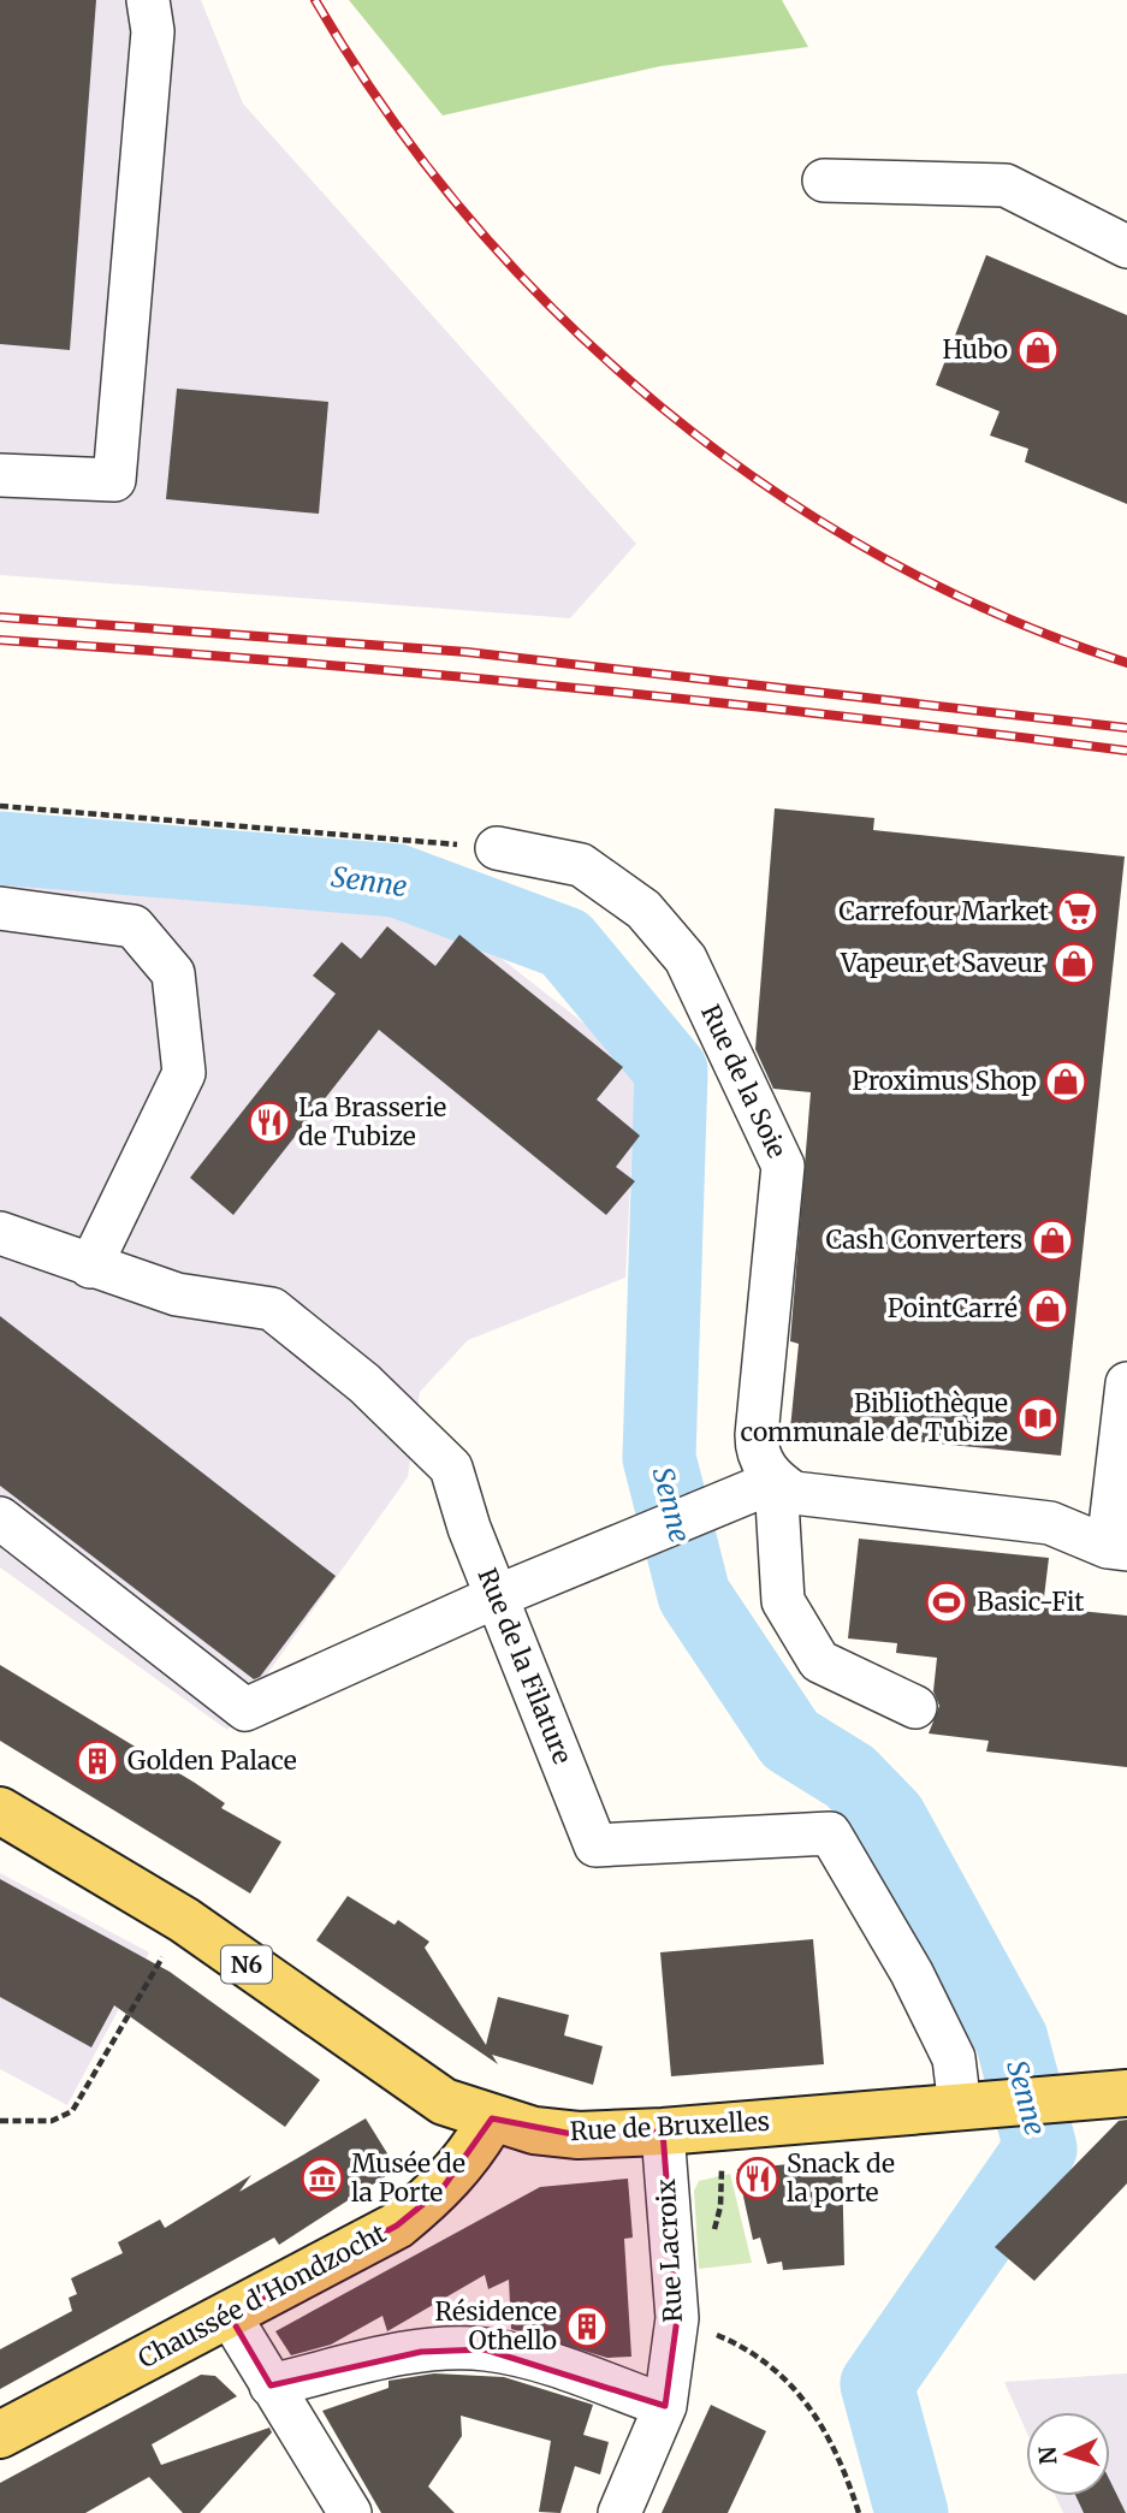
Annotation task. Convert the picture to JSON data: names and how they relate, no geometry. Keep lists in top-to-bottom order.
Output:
{
  "streets": {
    "main road": ["N6", "Rue de Bruxelles", "Chaussée d'Hondzocht"],
    "street": ["Rue de la Soie", "Rue de la Filature", "Rue Lacroix"]
  },
  "crossings": [
    ["Rue de la Filature", "Rue de Bruxelles"],
    ["Rue de Bruxelles", "Rue Lacroix"],
    ["Rue de Bruxelles", "Chaussée d'Hondzocht"]
  ],
  "water": ["Senne"],
  "places": {
    "shop": [
      "Hubo",
      "Vapeur et Saveur",
      "Proximus Shop",
      "Cash Converters",
      "PointCarré"
    ],
    "supermarket": ["Carrefour Market"],
    "restaurant": ["La Brasserie de Tubize", "Snack de la porte"],
    "library": ["Bibliothèque communale de Tubize"],
    "sports": ["Basic-Fit"],
    "building": ["Golden Palace", "Résidence Othello"],
    "museum": ["Musée de la Porte"]
  },
  "north": "left"
}
